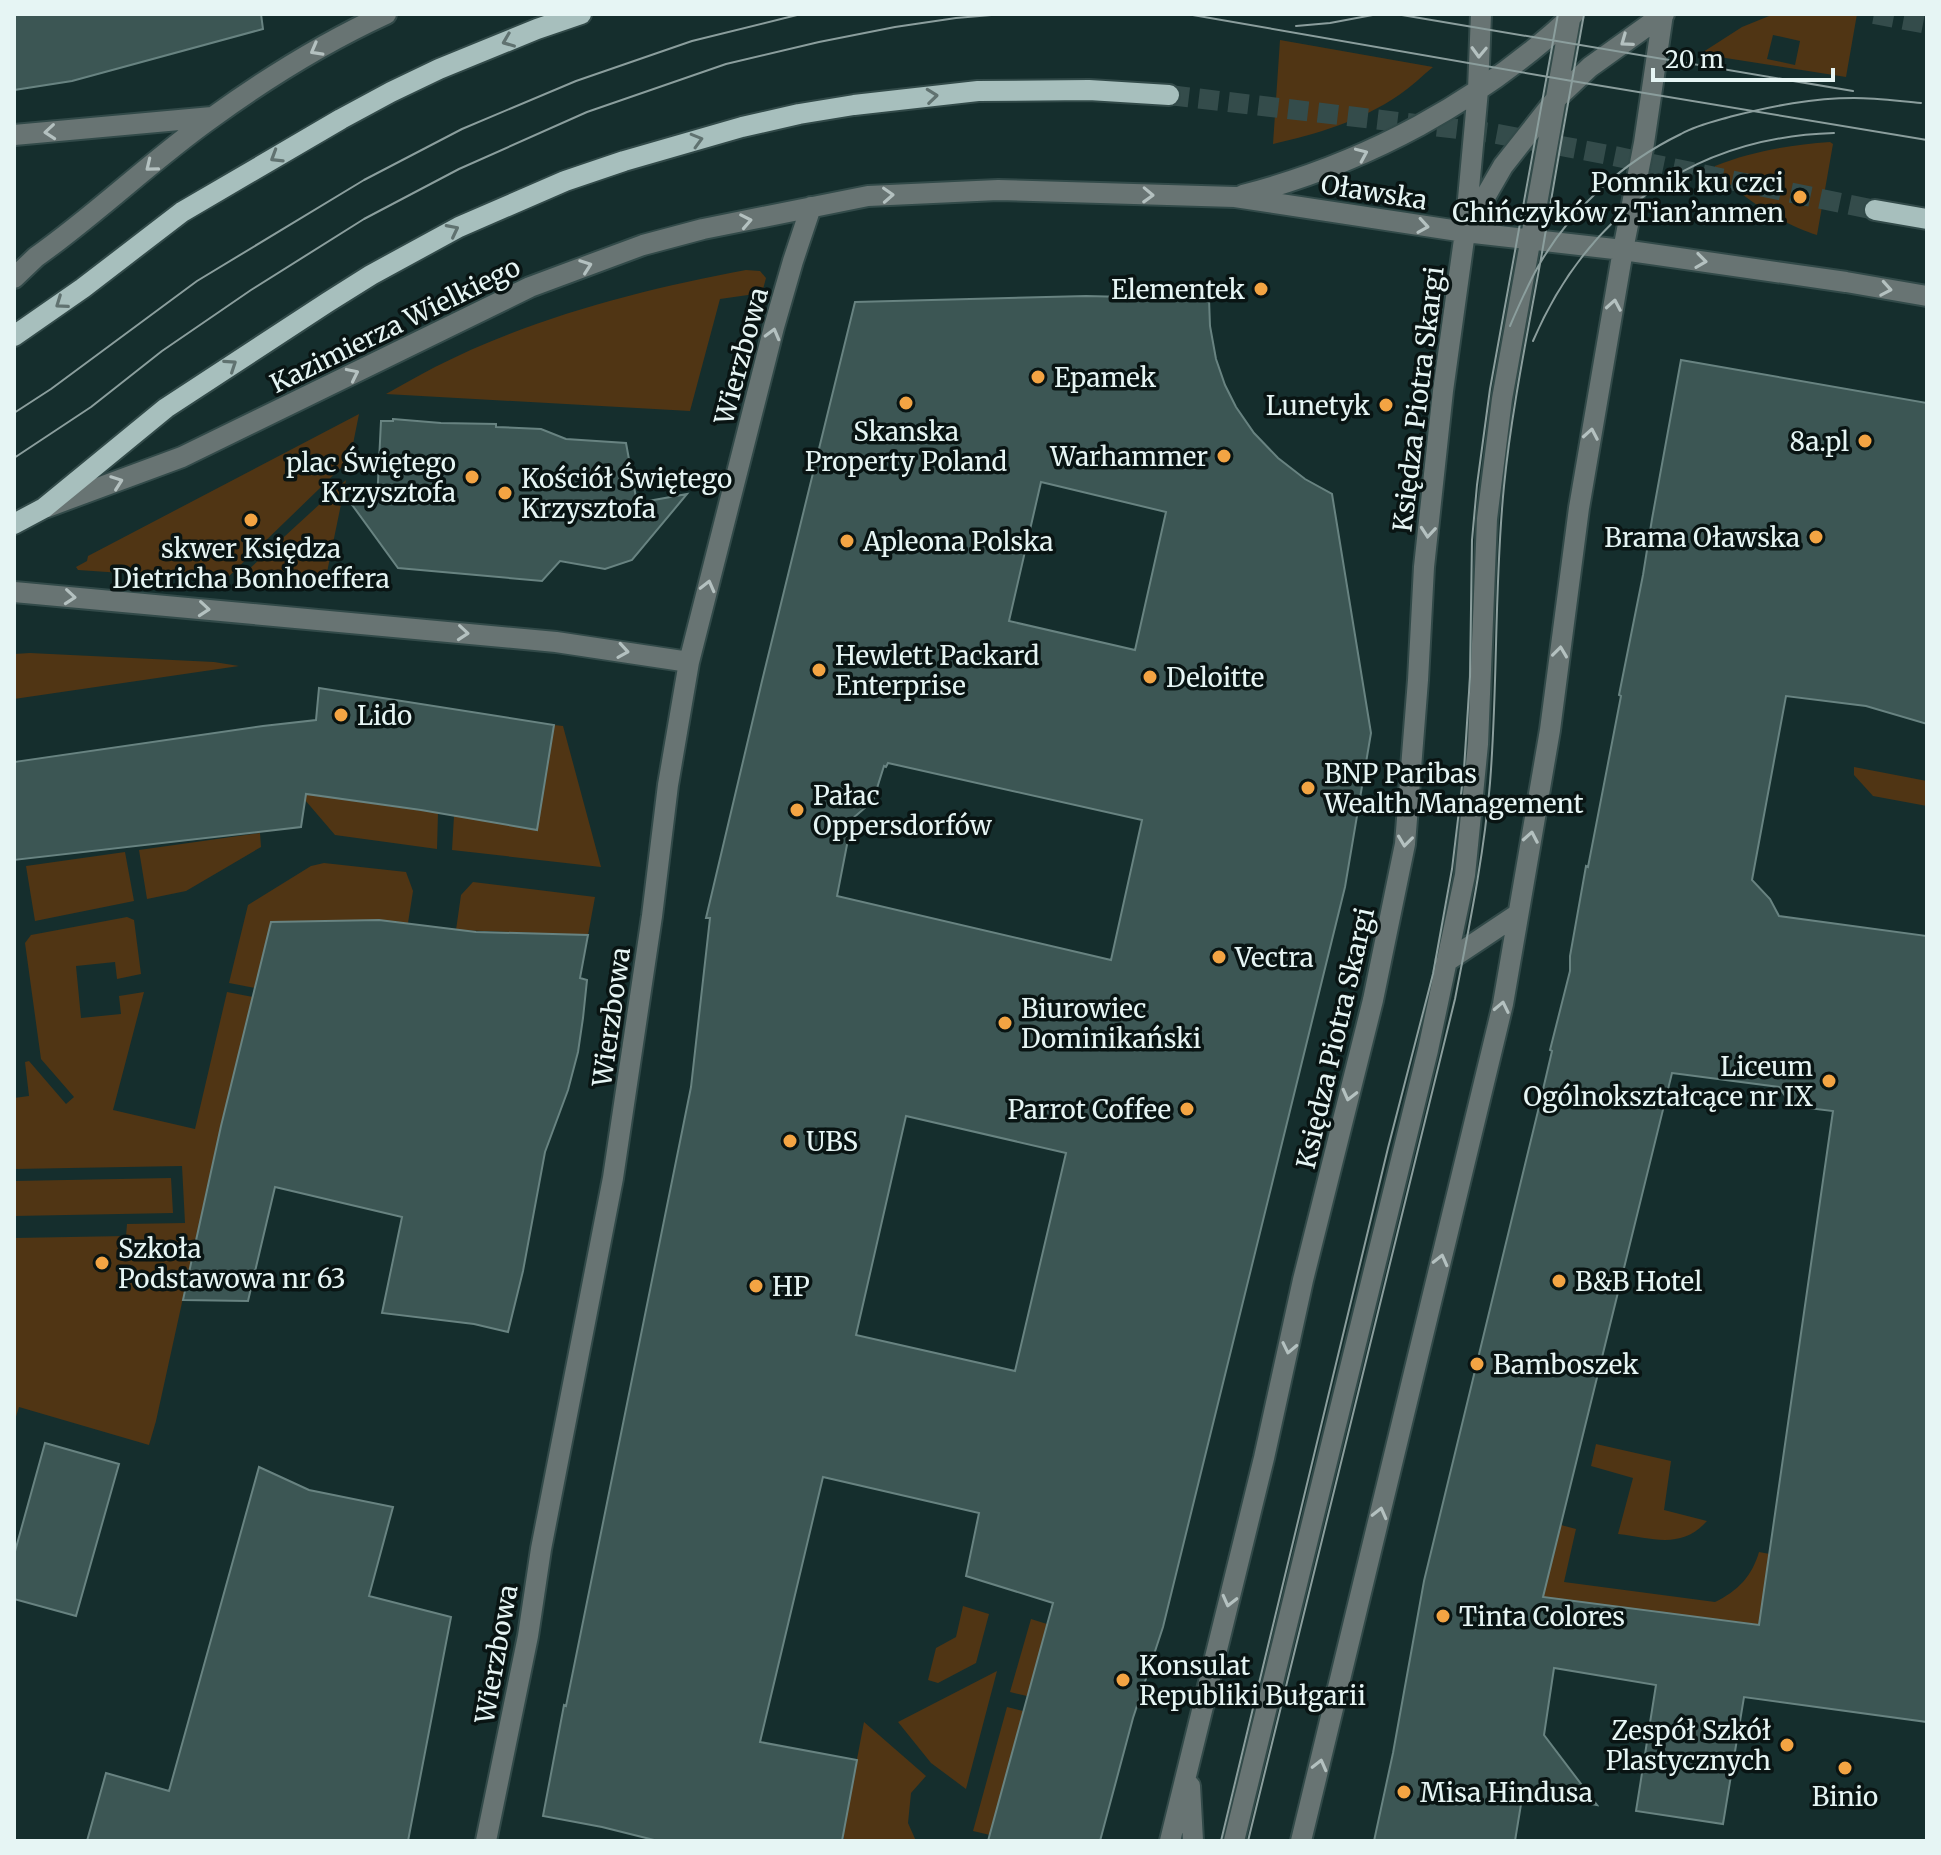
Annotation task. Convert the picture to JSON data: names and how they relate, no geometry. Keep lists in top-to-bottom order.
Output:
{
  "streets": {
    "main road": ["Kazimierza Wielkiego"],
    "street": ["Oławska", "Wierzbowa", "Księdza Piotra Skargi"]
  },
  "crossings": [
    ["Oławska", "Kazimierza Wielkiego"],
    ["Oławska", "Wierzbowa"],
    ["Oławska", "Księdza Piotra Skargi"],
    ["Kazimierza Wielkiego", "Wierzbowa"]
  ],
  "one_way": ["Oławska", "Kazimierza Wielkiego"],
  "places": [
    "Pomnik ku czci Chińczyków z Tian’anmen",
    "Elementek",
    "Epamek",
    "Skanska Property Poland",
    "Lunetyk",
    "8a.pl",
    "Warhammer",
    "plac Świętego Krzysztofa",
    "Kościół Świętego Krzysztofa",
    "skwer Księdza Dietricha Bonhoeffera",
    "Brama Oławska",
    "Apleona Polska",
    "Hewlett Packard Enterprise",
    "Deloitte",
    "Lido",
    "BNP Paribas Wealth Management",
    "Pałac Oppersdorfów",
    "Vectra",
    "Biurowiec Dominikański",
    "Liceum Ogólnokształcące nr IX",
    "Parrot Coffee",
    "UBS",
    "Szkoła Podstawowa nr 63",
    "B&B Hotel",
    "HP",
    "Bamboszek",
    "Tinta Colores",
    "Konsulat Republiki Bułgarii",
    "Zespół Szkół Plastycznych",
    "Binio",
    "Misa Hindusa"
  ],
  "scale_bar": "20 m"
}
